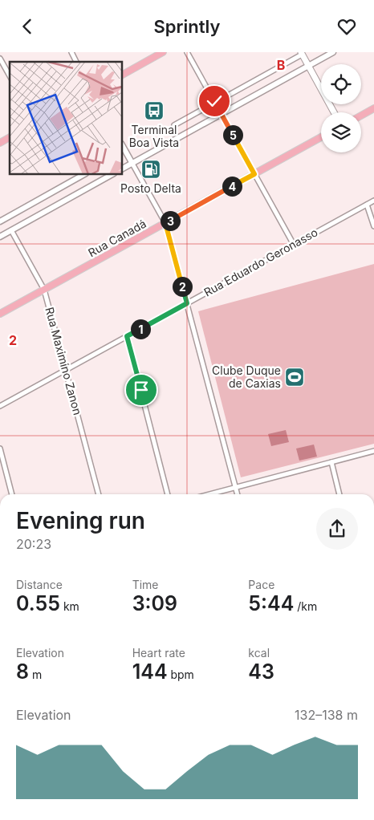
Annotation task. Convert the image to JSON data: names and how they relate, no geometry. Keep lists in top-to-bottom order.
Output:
{
  "streets": {
    "main road": ["Rua Canadá"],
    "street": ["Rua Eduardo Geronasso", "Rua Maximino Zanon"]
  },
  "crossings": [
    ["Rua Canadá", "Rua Maximino Zanon"],
    ["Rua Eduardo Geronasso", "Rua Maximino Zanon"]
  ],
  "places": {
    "bus stop": ["Terminal Boa Vista"],
    "fuel station": ["Posto Delta"],
    "sports": ["Clube Duque de Caxias"]
  },
  "page": {
    "header": "Sprintly",
    "pins": [
      "5",
      "4",
      "3",
      "2",
      "1"
    ],
    "heading": ["Evening run", "20:23"],
    "stats": [
      ["Distance", "0.55 km"],
      ["Time", "3:09"],
      ["Pace", "5:44 /km"],
      ["Elevation", "8 m"],
      ["Heart rate", "144 bpm"],
      ["kcal", "43"]
    ],
    "chart": ["Elevation", "132–138 m"]
  },
  "grid": {
    "columns": ["B"],
    "rows": ["2"]
  }
}
